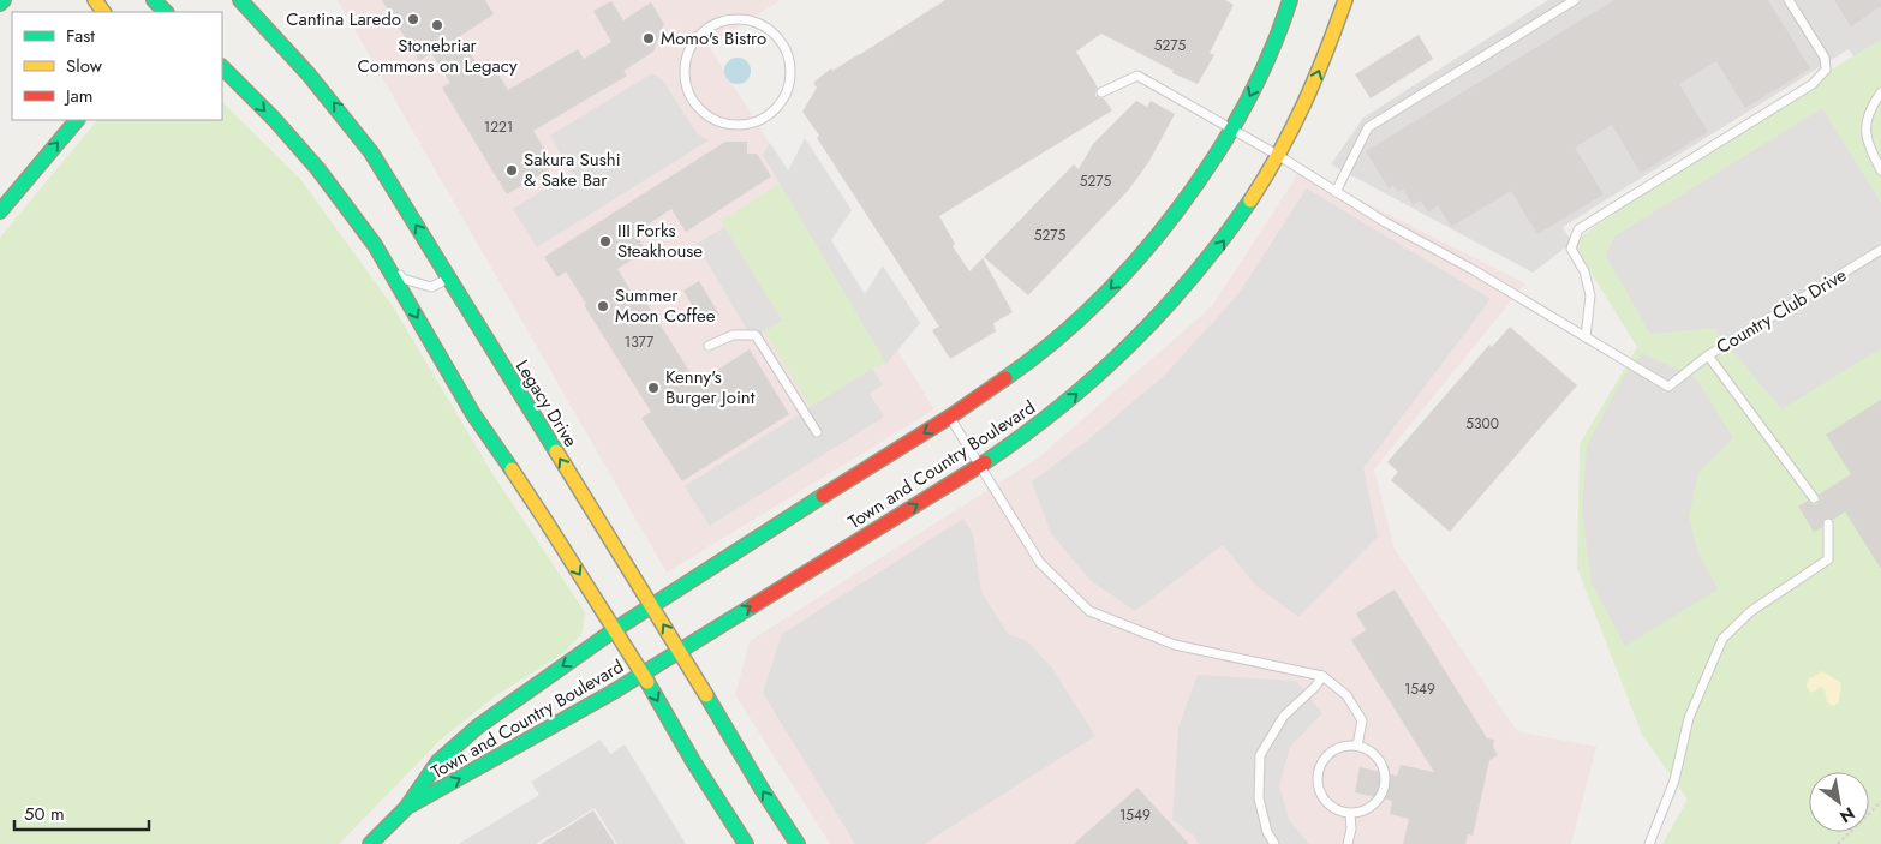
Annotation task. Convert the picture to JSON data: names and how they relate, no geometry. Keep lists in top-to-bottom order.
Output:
{
  "streets": {
    "main road": ["Legacy Drive", "Town and Country Boulevard"],
    "lane": ["Country Club Drive"]
  },
  "crossings": [
    ["Legacy Drive", "Town and Country Boulevard"]
  ],
  "places": [
    "Cantina Laredo",
    "Stonebriar Commons on Legacy",
    "Momo's Bistro",
    "Sakura Sushi & Sake Bar",
    "III Forks Steakhouse",
    "Summer Moon Coffee",
    "Kenny's Burger Joint"
  ],
  "house_numbers": [
    "5275",
    "1221",
    "5275",
    "5275",
    "1377",
    "5300",
    "1549",
    "1549"
  ],
  "legend": ["Fast", "Slow", "Jam"],
  "scale_bar": "50 m",
  "north": "bottom right"
}
